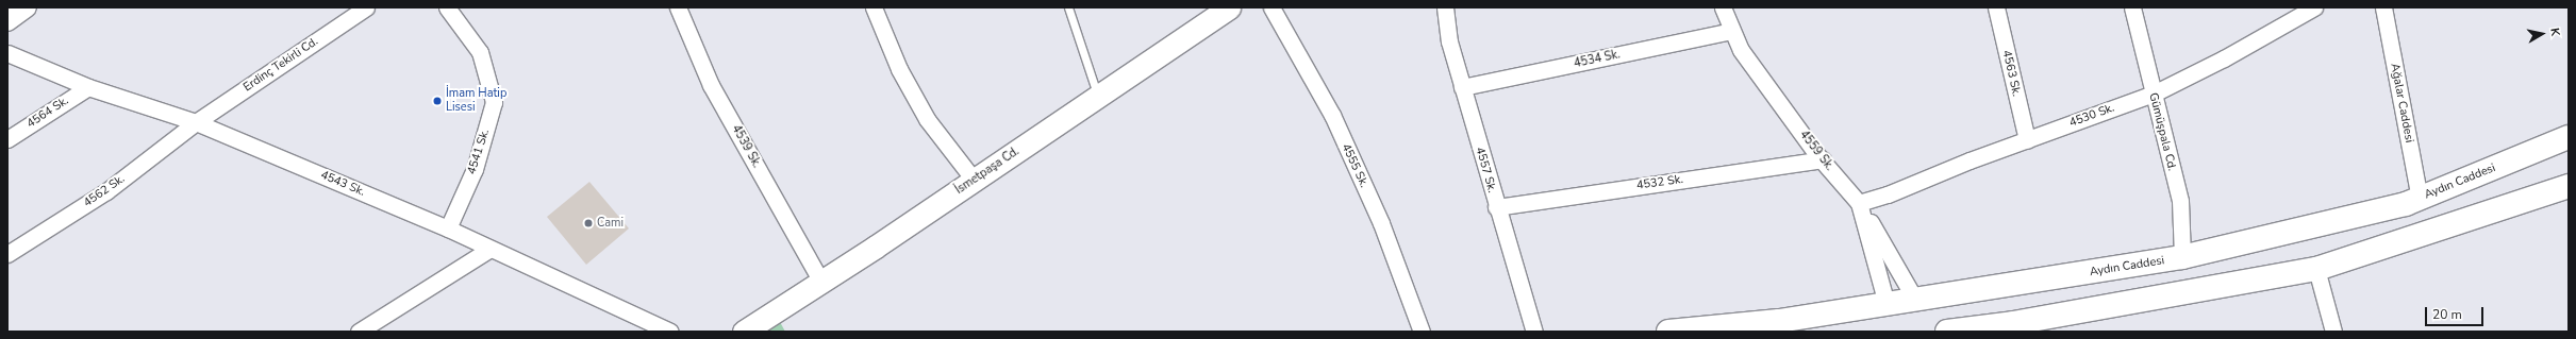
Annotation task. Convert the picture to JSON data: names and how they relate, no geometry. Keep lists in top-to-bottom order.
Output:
{
  "streets": {
    "highway": ["Aydın Caddesi"],
    "main road": ["İsmetpaşa Cd."],
    "street": [
      "4534 Sk.",
      "Erdinç Tekirli Cd.",
      "4563 Sk.",
      "Ağalar Caddesi",
      "4564 Sk.",
      "4530 Sk.",
      "Gümüşpala Cd.",
      "4539 Sk.",
      "4559 Sk.",
      "4541 Sk.",
      "4555 Sk.",
      "4557 Sk.",
      "4532 Sk.",
      "4543 Sk.",
      "4562 Sk."
    ]
  },
  "crossings": [
    ["4534 Sk.", "4559 Sk."],
    ["4534 Sk.", "4557 Sk."],
    ["Erdinç Tekirli Cd.", "4543 Sk."],
    ["Erdinç Tekirli Cd.", "4562 Sk."],
    ["4563 Sk.", "4530 Sk."],
    ["Ağalar Caddesi", "Aydın Caddesi"],
    ["4564 Sk.", "4543 Sk."],
    ["4530 Sk.", "Gümüşpala Cd."],
    ["4530 Sk.", "4559 Sk."],
    ["Gümüşpala Cd.", "Aydın Caddesi"],
    ["4539 Sk.", "İsmetpaşa Cd."],
    ["4559 Sk.", "Aydın Caddesi"],
    ["4559 Sk.", "4532 Sk."],
    ["4541 Sk.", "4543 Sk."],
    ["4557 Sk.", "4532 Sk."],
    ["4543 Sk.", "4562 Sk."]
  ],
  "places": ["İmam Hatip Lisesi", "Cami"],
  "scale_bar": "20 m",
  "north": "right"
}
